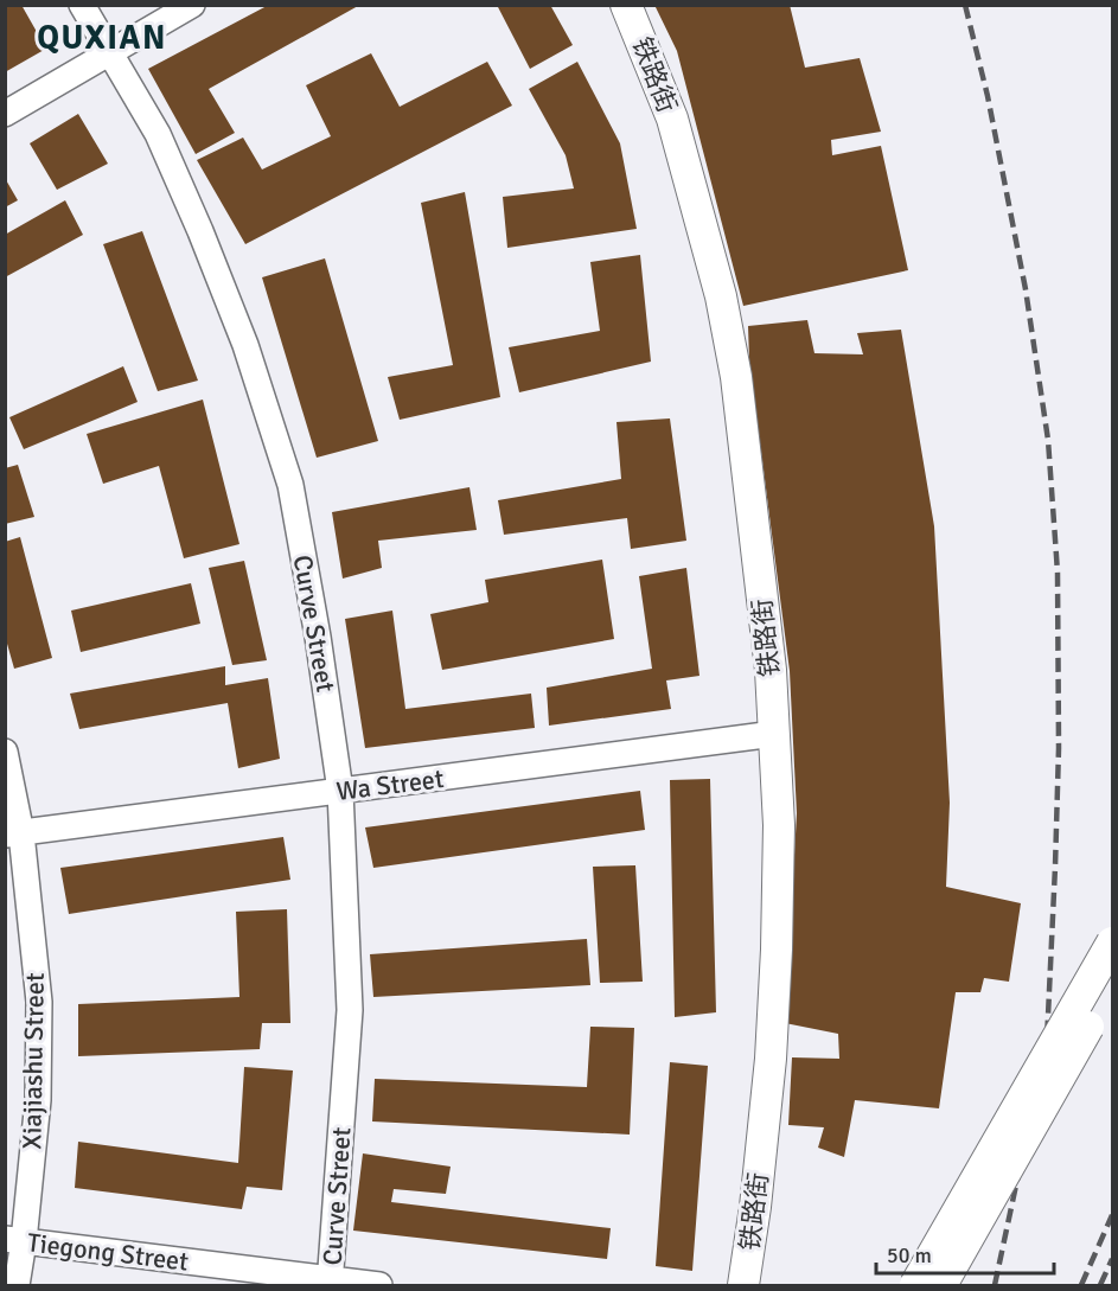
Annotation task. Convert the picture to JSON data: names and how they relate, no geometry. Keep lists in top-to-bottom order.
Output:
{
  "streets": {
    "main road": ["铁路街"],
    "street": [
      "Curve Street",
      "Wa Street",
      "Xiajiashu Street",
      "Tiegong Street"
    ]
  },
  "crossings": [
    ["铁路街", "Wa Street"],
    ["Curve Street", "Wa Street"],
    ["Curve Street", "Tiegong Street"],
    ["Wa Street", "Xiajiashu Street"],
    ["Xiajiashu Street", "Tiegong Street"]
  ],
  "districts": ["QUXIAN"],
  "scale_bar": "50 m"
}
